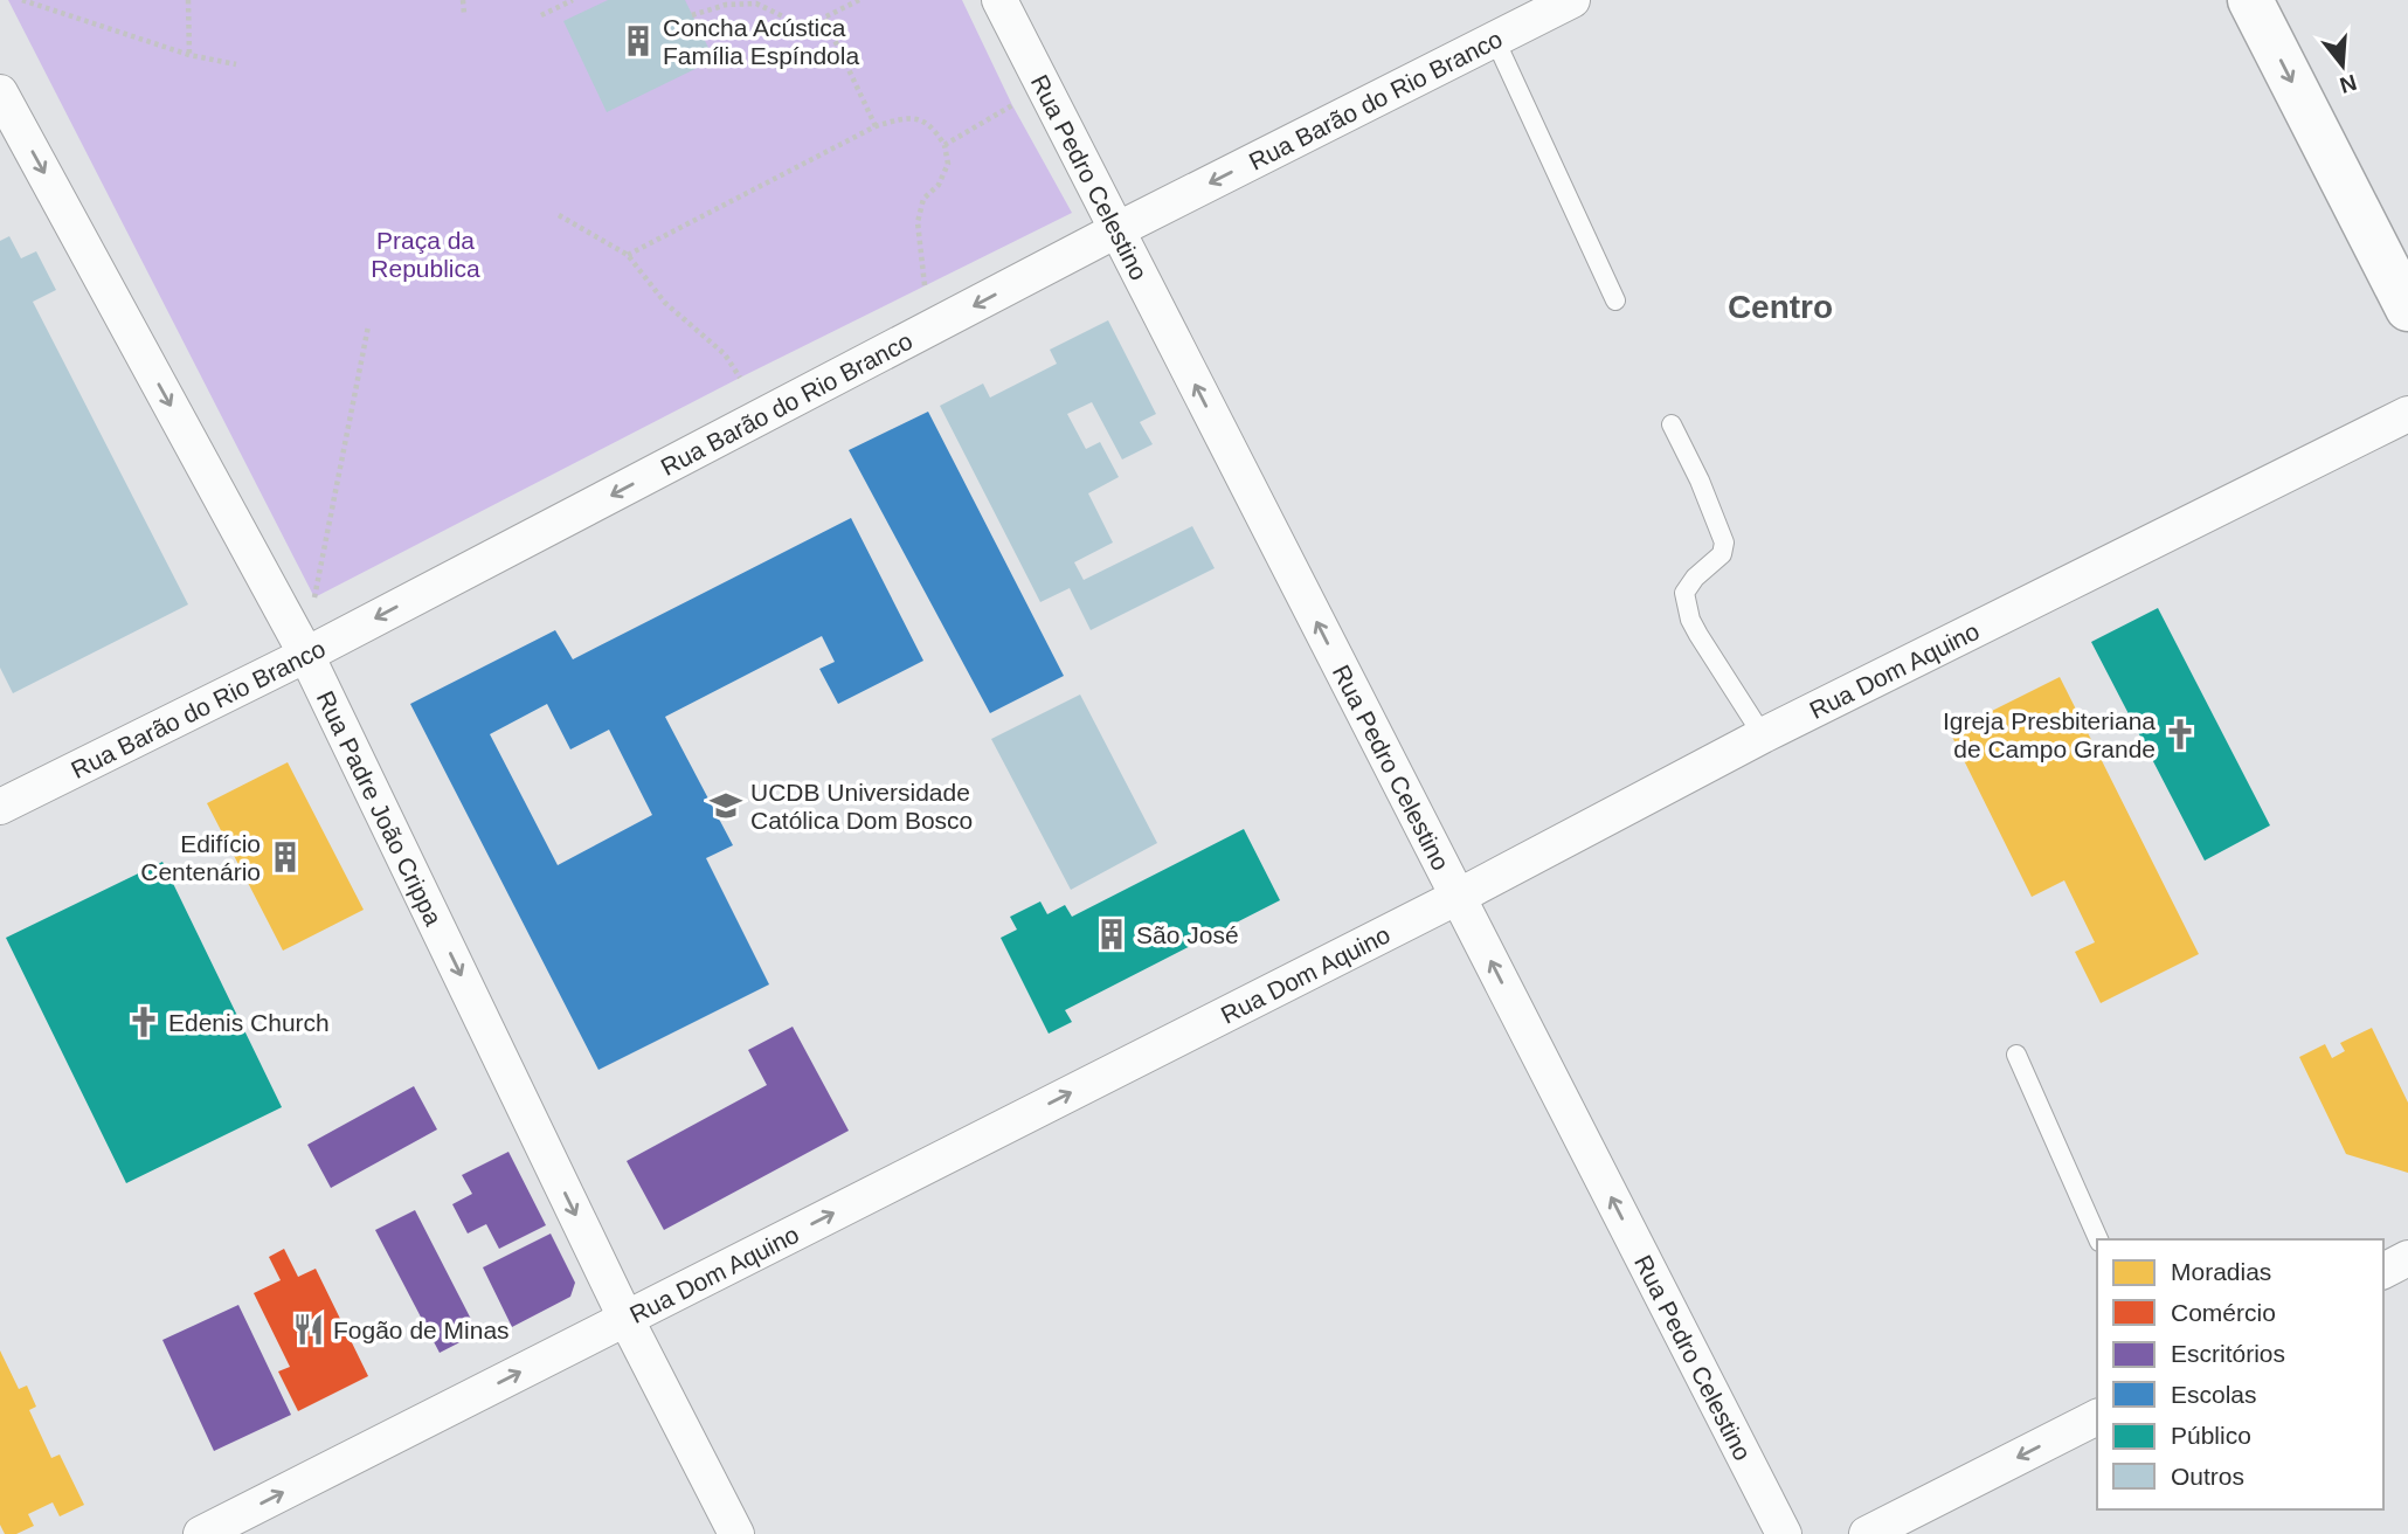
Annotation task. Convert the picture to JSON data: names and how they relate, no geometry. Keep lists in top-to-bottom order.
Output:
{
  "streets": {
    "street": [
      "Rua Barão do Rio Branco",
      "Rua Pedro Celestino",
      "Rua Dom Aquino",
      "Rua Padre João Crippa"
    ]
  },
  "crossings": [
    ["Rua Barão do Rio Branco", "Rua Pedro Celestino"],
    ["Rua Barão do Rio Branco", "Rua Padre João Crippa"],
    ["Rua Pedro Celestino", "Rua Dom Aquino"],
    ["Rua Dom Aquino", "Rua Padre João Crippa"]
  ],
  "one_way": [
    "Rua Barão do Rio Branco",
    "Rua Pedro Celestino",
    "Rua Dom Aquino",
    "Rua Padre João Crippa"
  ],
  "districts": ["Centro"],
  "parks": ["Praça da Republica"],
  "places": {
    "building": ["Concha Acústica Família Espíndola", "Edifício Centenário", "São José"],
    "church": ["Igreja Presbiteriana de Campo Grande", "Edenis Church"],
    "school or university": ["UCDB Universidade Católica Dom Bosco"],
    "restaurant": ["Fogão de Minas"]
  },
  "legend": [
    "Moradias",
    "Comércio",
    "Escritórios",
    "Escolas",
    "Público",
    "Outros"
  ],
  "north": "bottom"
}
